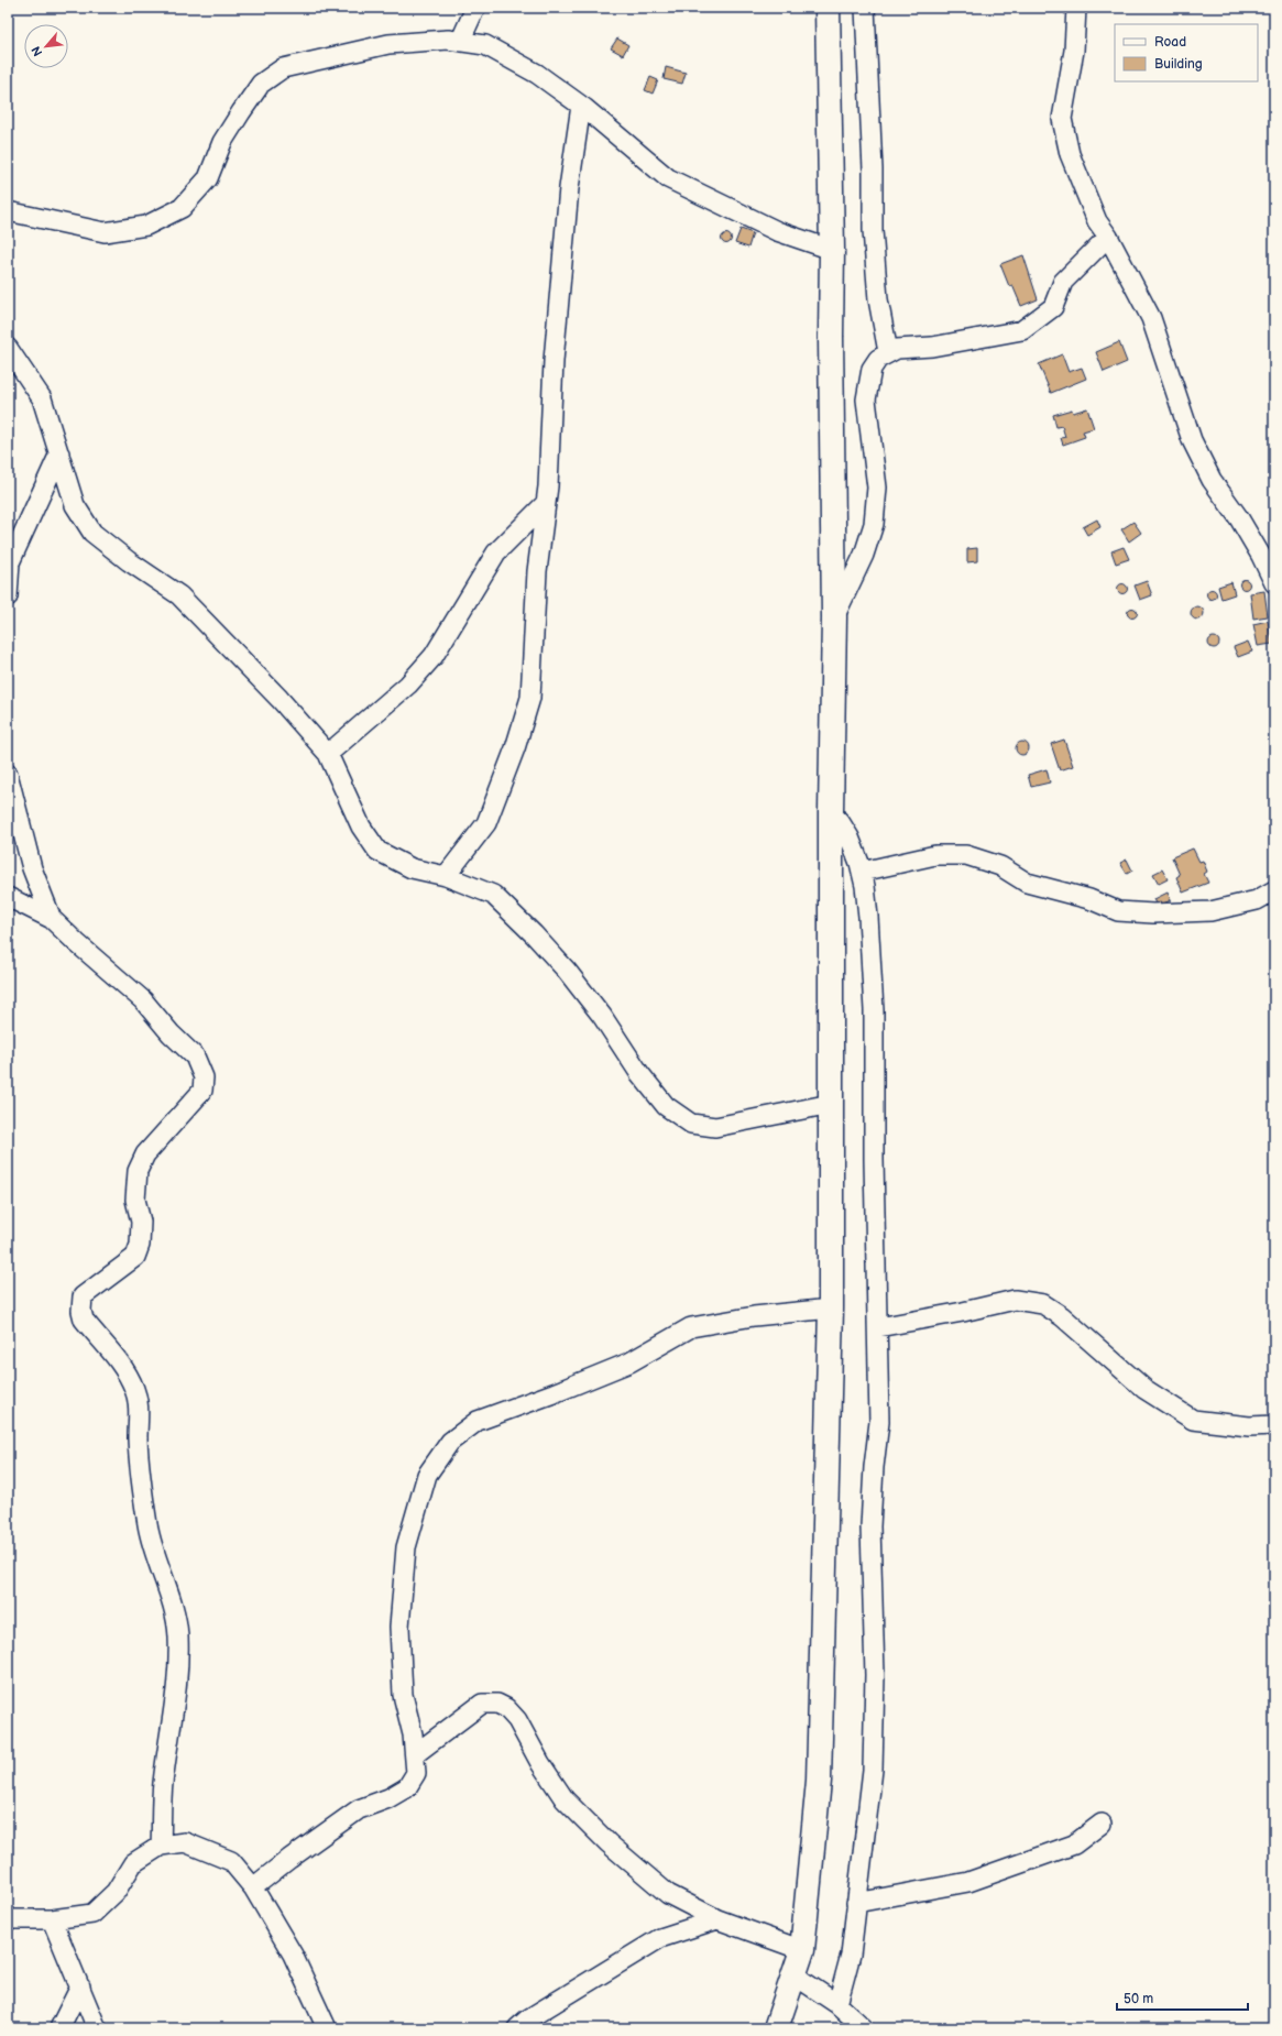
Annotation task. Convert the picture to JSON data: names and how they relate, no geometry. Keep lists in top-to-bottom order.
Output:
{
  "legend": ["Road", "Building"],
  "scale_bar": "50 m",
  "north": "bottom left"
}
